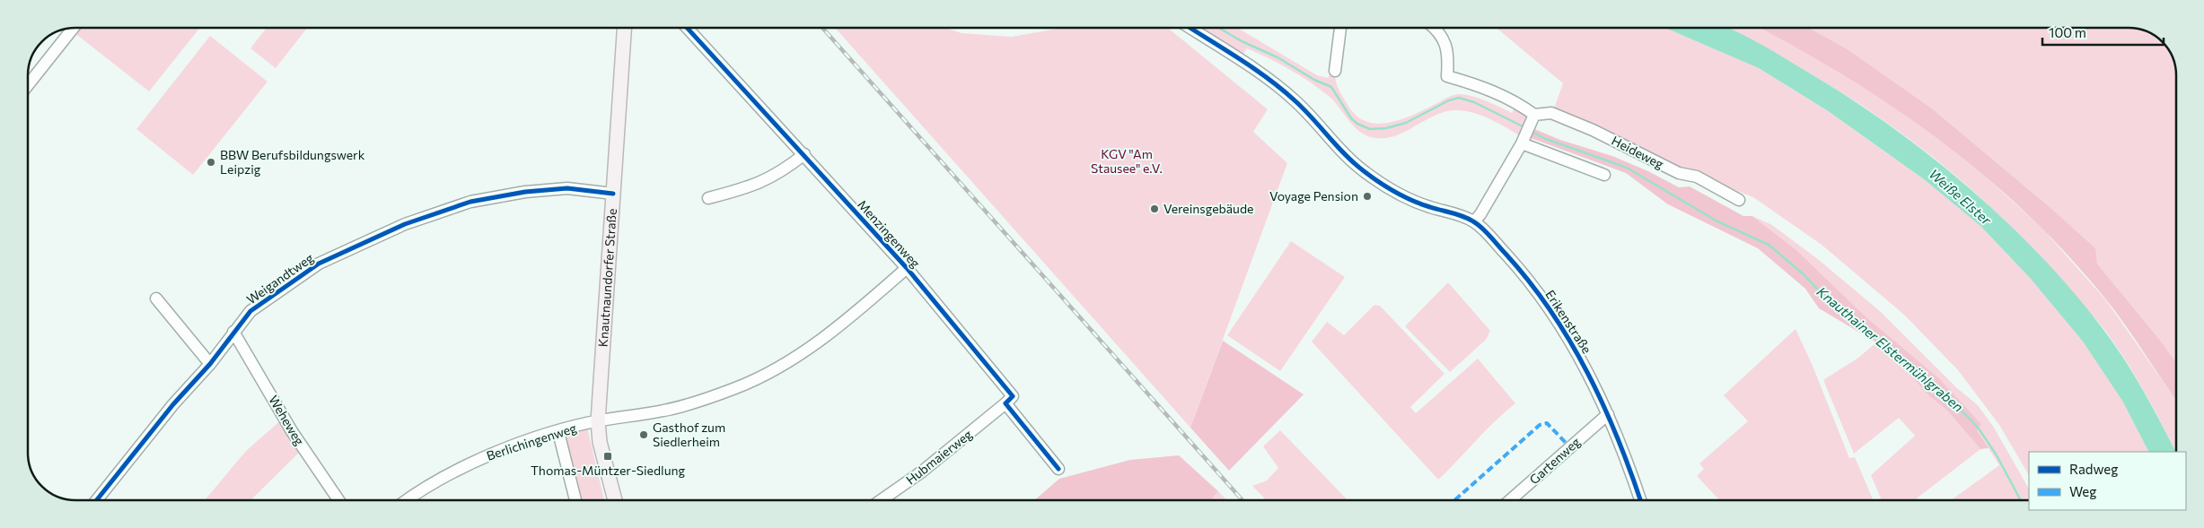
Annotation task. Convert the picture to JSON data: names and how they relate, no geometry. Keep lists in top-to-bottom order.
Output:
{
  "streets": {
    "main road": ["Knautnaundorfer Straße"],
    "street": [
      "Heideweg",
      "Menzingenweg",
      "Weigandtweg",
      "Erikenstraße",
      "Weheweg",
      "Berlichingenweg",
      "Hubmaierweg",
      "Gartenweg"
    ]
  },
  "crossings": [
    ["Menzingenweg", "Berlichingenweg"],
    ["Menzingenweg", "Hubmaierweg"],
    ["Knautnaundorfer Straße", "Weigandtweg"],
    ["Knautnaundorfer Straße", "Berlichingenweg"],
    ["Weigandtweg", "Weheweg"],
    ["Erikenstraße", "Gartenweg"]
  ],
  "water": ["Weiße Elster", "Knauthainer Elstermühlgraben"],
  "parks": ["KGV \"Am Stausee\" e.V."],
  "places": {
    "other": [
      "BBW Berufsbildungswerk Leipzig",
      "Voyage Pension",
      "Vereinsgebäude",
      "Gasthof zum Siedlerheim"
    ],
    "transit": ["Thomas-Müntzer-Siedlung"]
  },
  "legend": ["Radweg", "Weg"],
  "scale_bar": "100 m"
}
